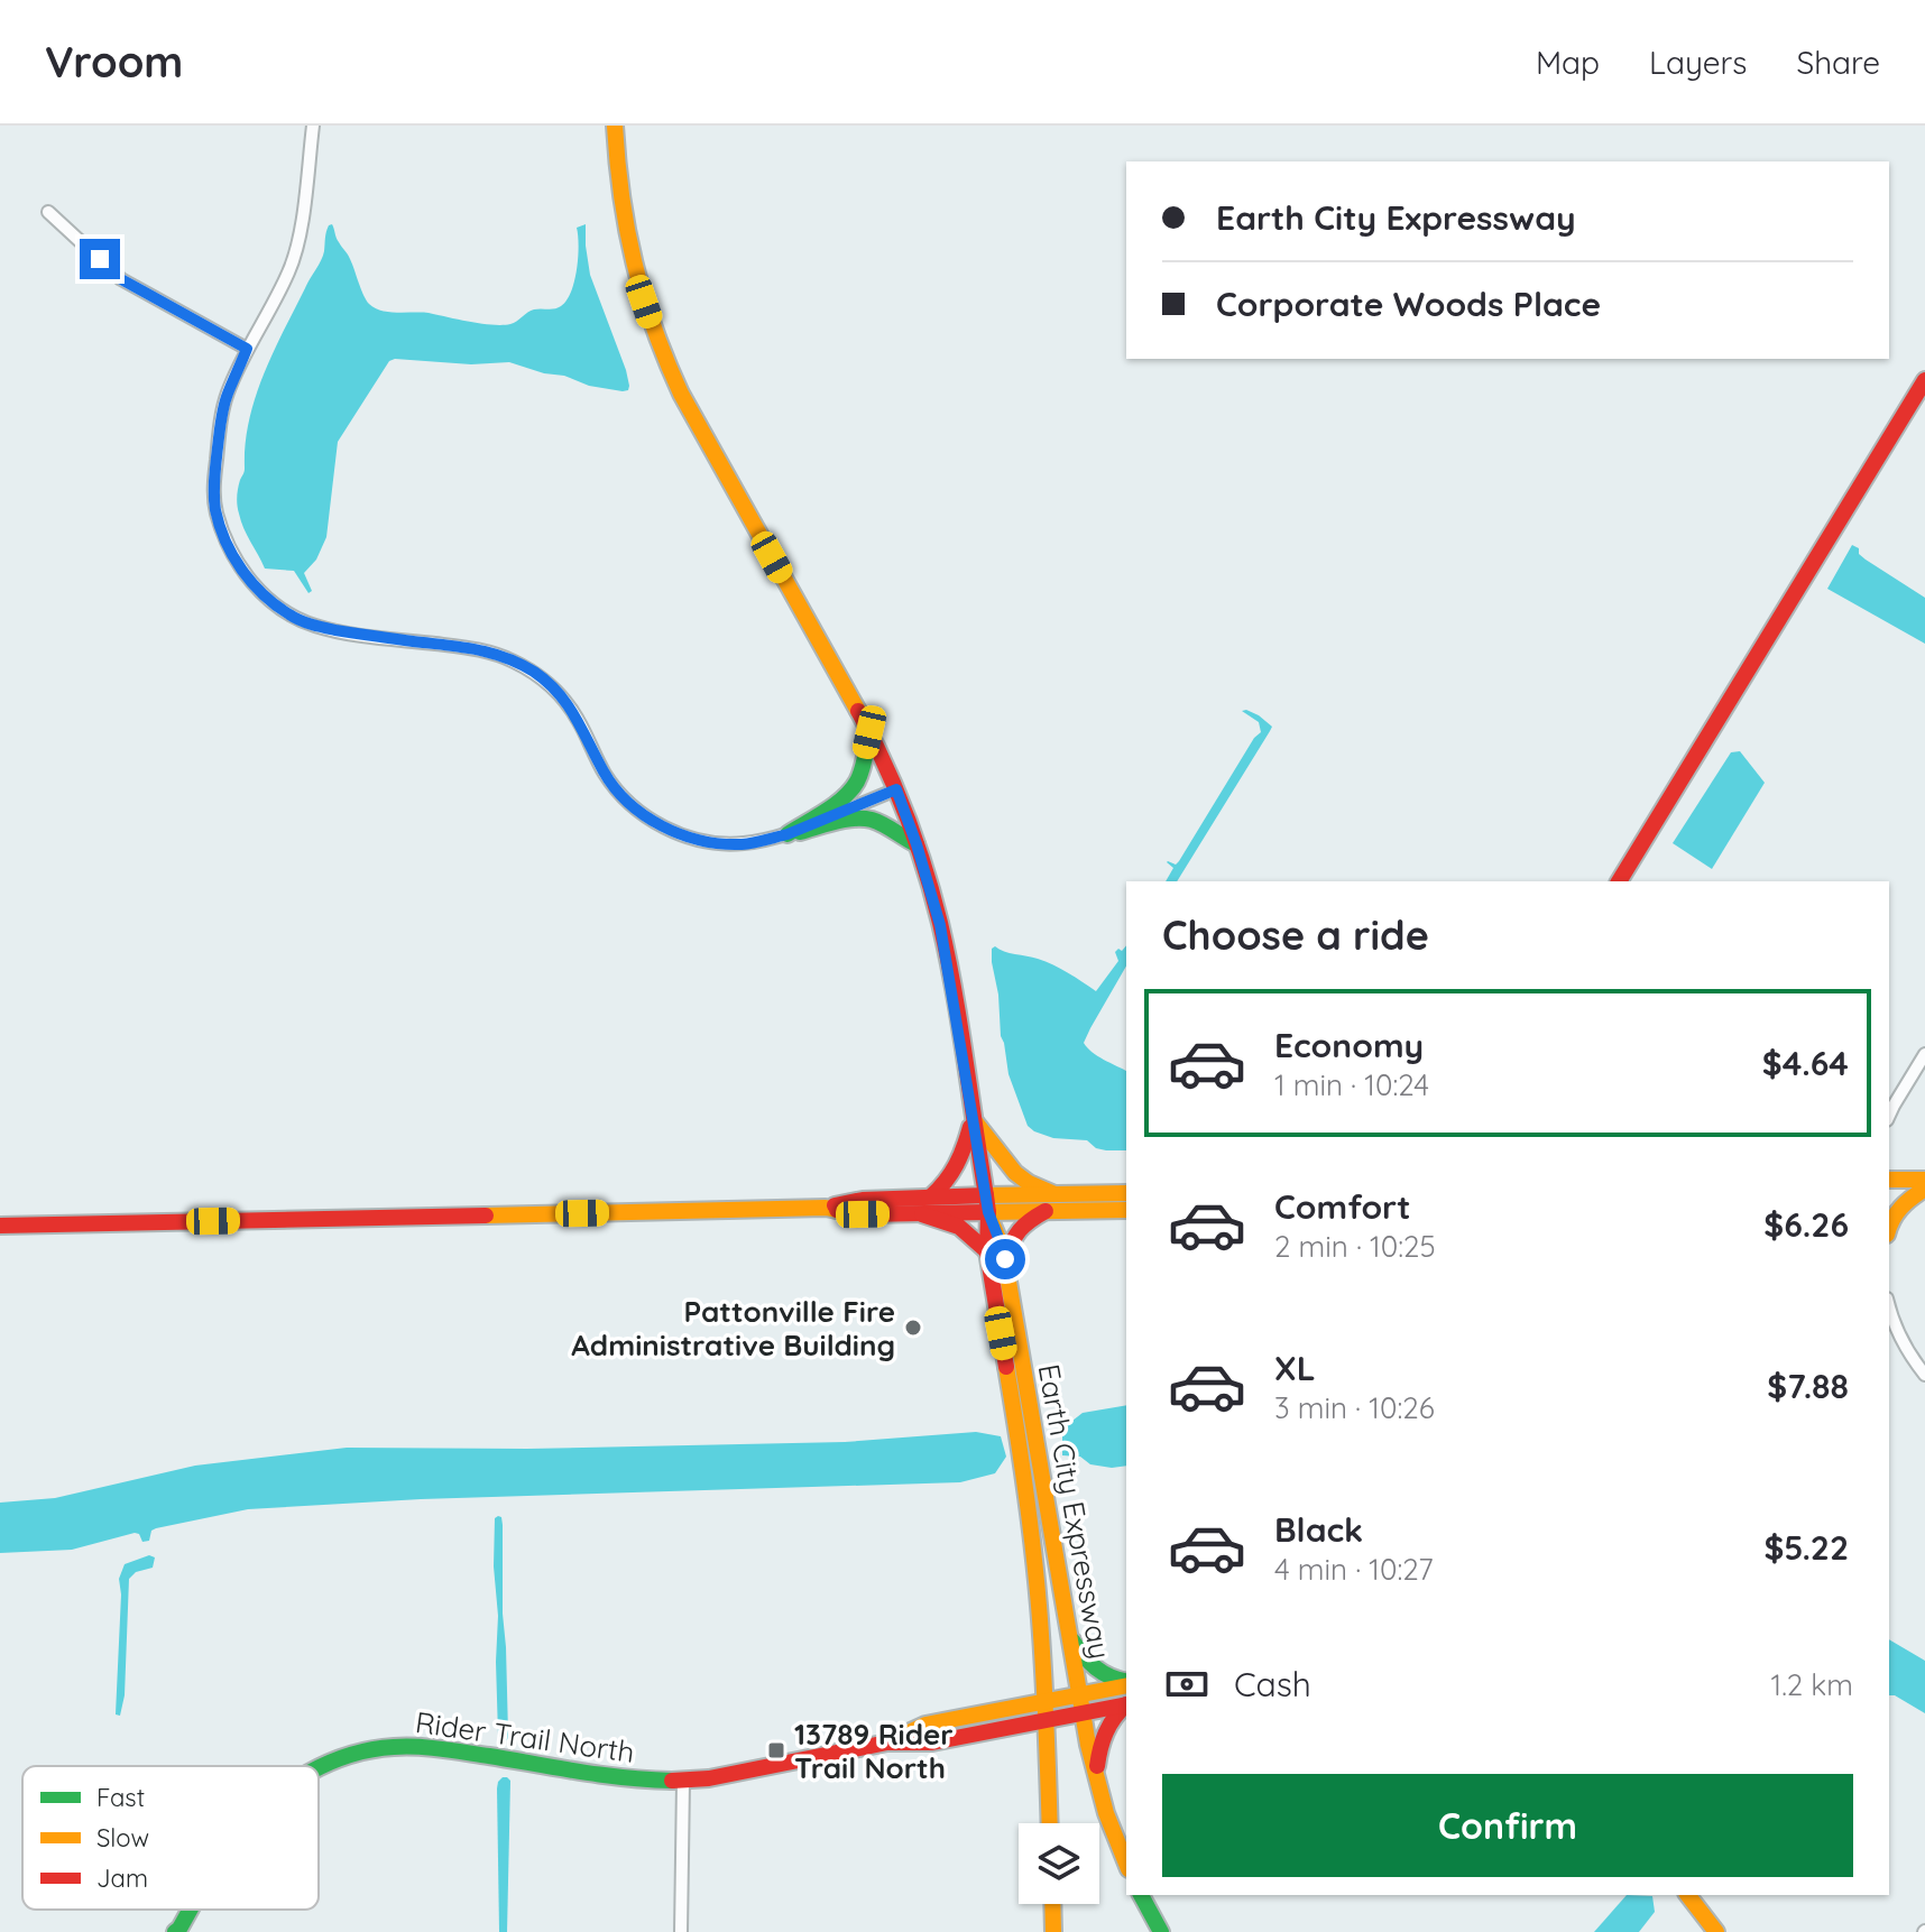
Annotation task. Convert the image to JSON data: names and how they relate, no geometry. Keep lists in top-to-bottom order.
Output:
{
  "streets": {
    "main road": ["Earth City Expressway", "Rider Trail North"]
  },
  "crossings": [
    ["Earth City Expressway", "Rider Trail North"]
  ],
  "places": {
    "other": ["Pattonville Fire Administrative Building"],
    "transit": ["13789 Rider Trail North"]
  },
  "legend": ["Fast", "Slow", "Jam"],
  "page": {
    "header": "Vroom",
    "nav": ["Map", "Layers", "Share"],
    "banner": ["Earth City Expressway", "Corporate Woods Place"],
    "heading": "Choose a ride",
    "list": [
      {
        "name": "Economy",
        "note": "1 min · 10:24",
        "value": "$4.64"
      },
      {
        "name": "Comfort",
        "note": "2 min · 10:25",
        "value": "$6.26"
      },
      {
        "name": "XL",
        "note": "3 min · 10:26",
        "value": "$7.88"
      },
      {
        "name": "Black",
        "note": "4 min · 10:27",
        "value": "$5.22"
      }
    ],
    "pay": ["Cash", "1.2 km"],
    "buttons": "Confirm"
  }
}
